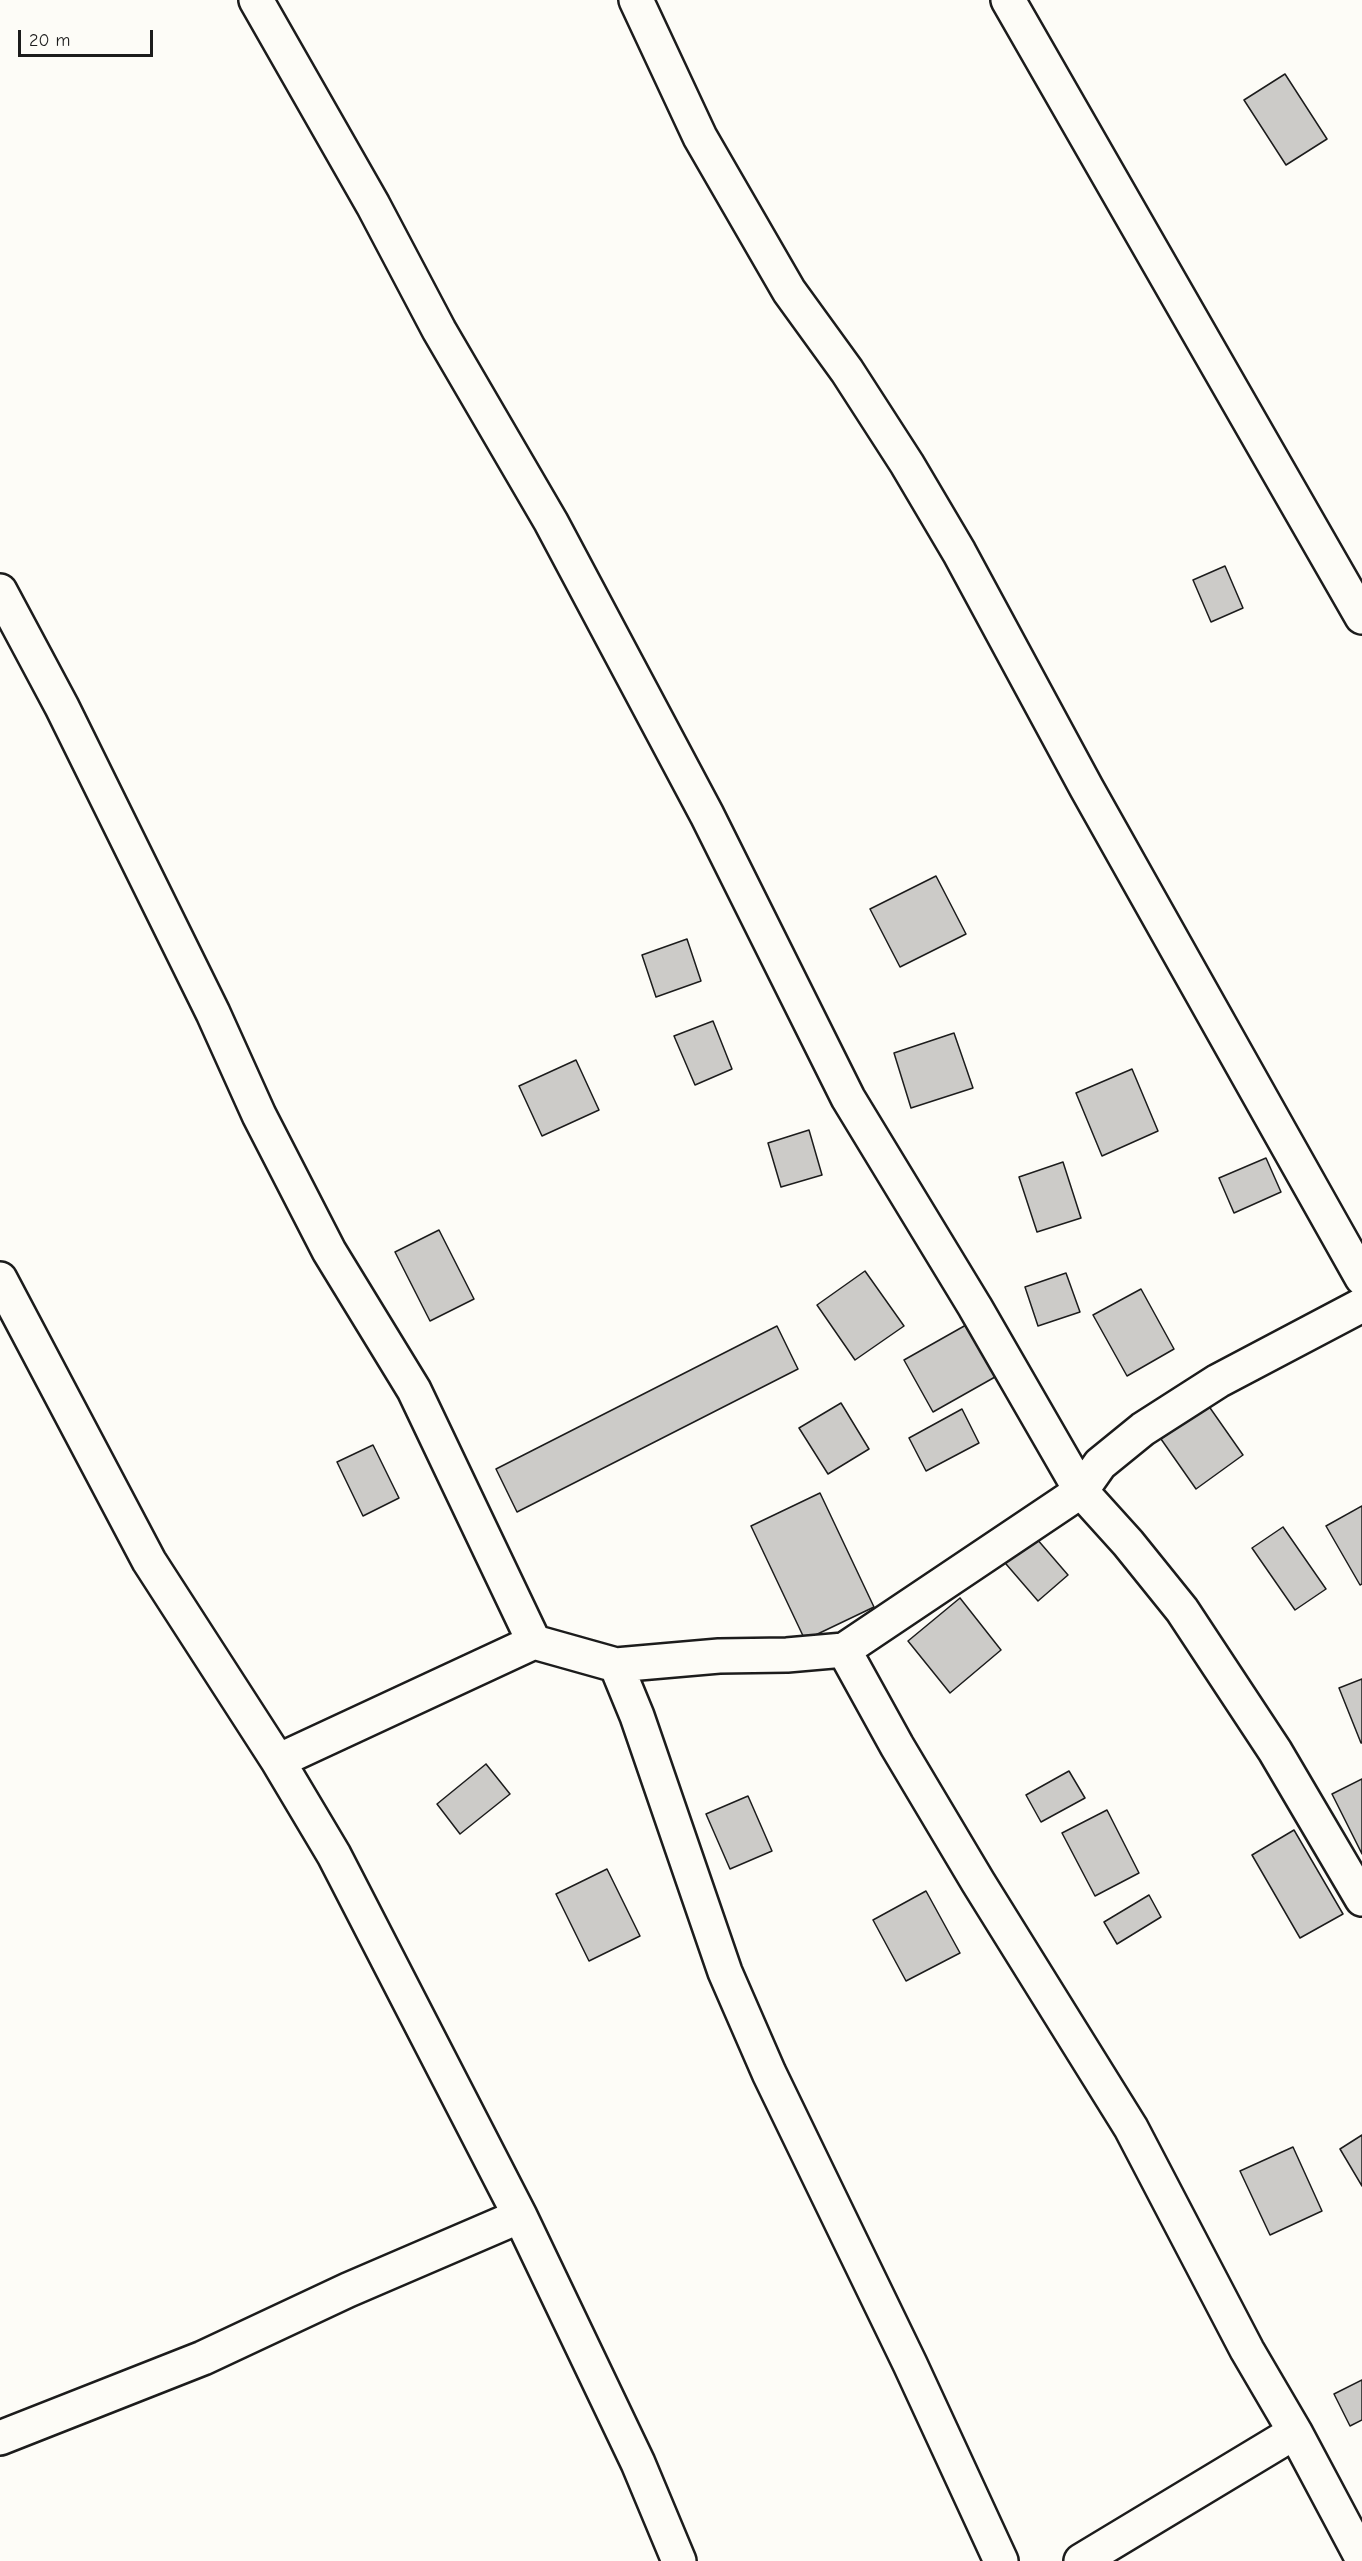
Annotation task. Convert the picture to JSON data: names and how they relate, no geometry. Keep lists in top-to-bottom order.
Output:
{
  "scale_bar": "20 m"
}
